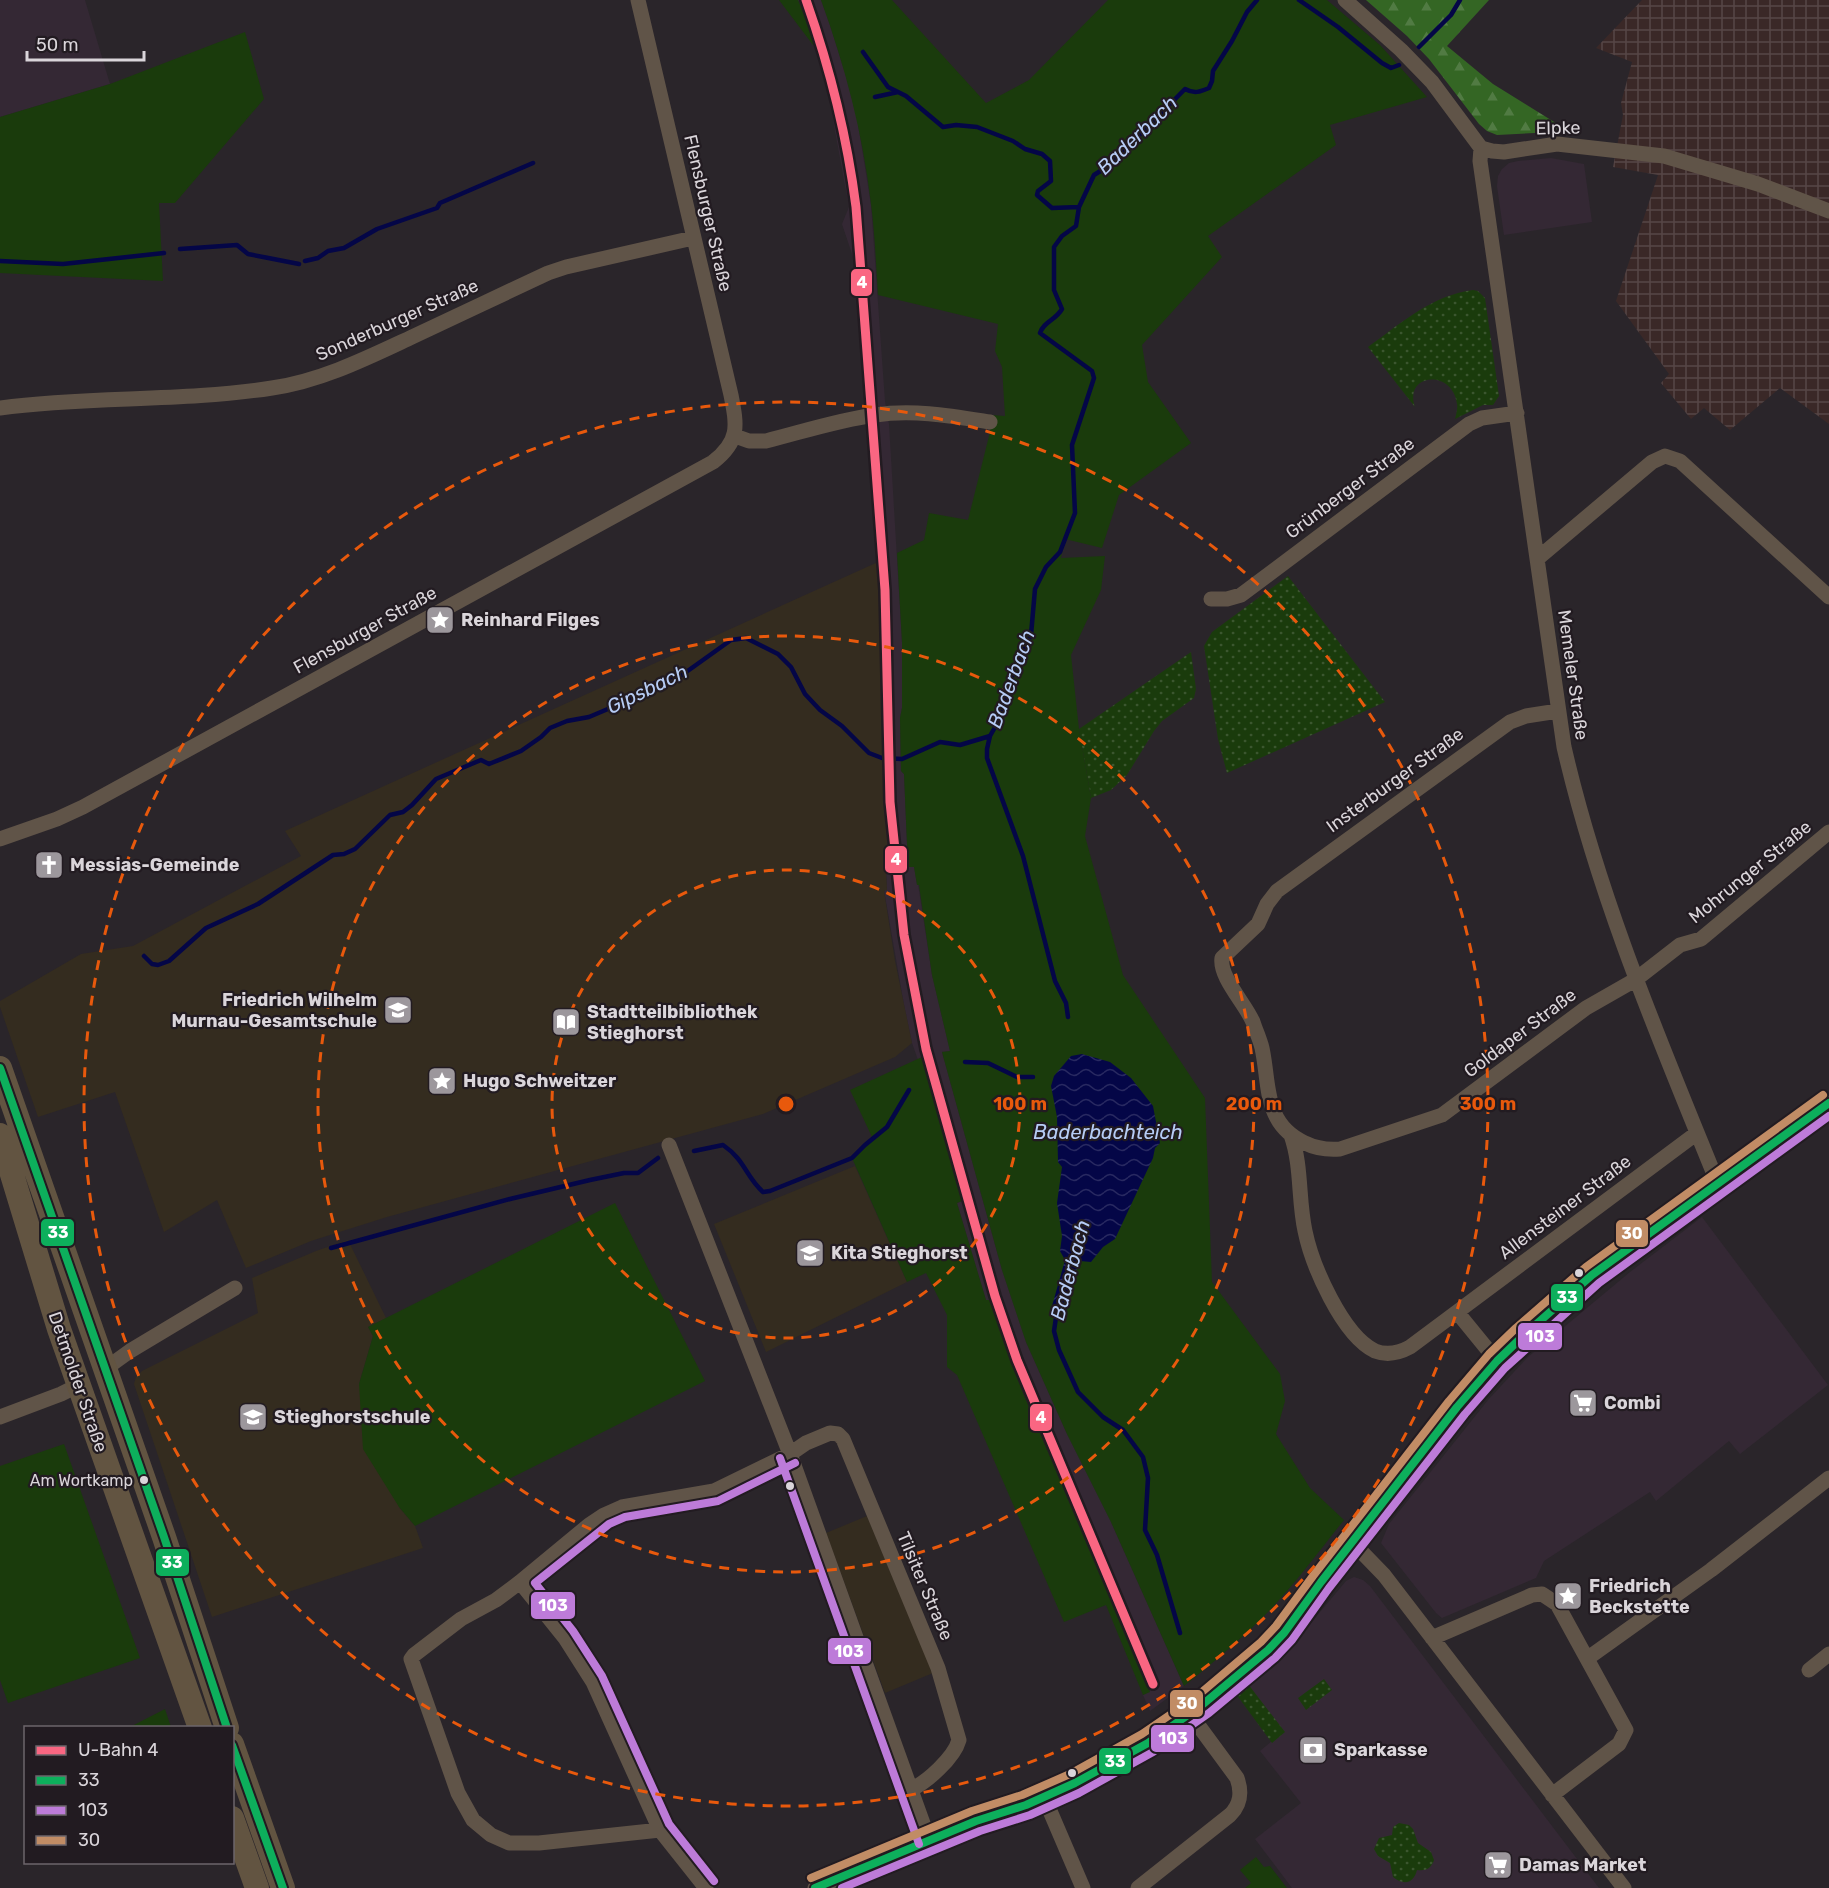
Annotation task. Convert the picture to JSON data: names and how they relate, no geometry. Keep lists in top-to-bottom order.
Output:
{
  "streets": {
    "main road": ["Detmolder Straße"],
    "street": [
      "Elpke",
      "Flensburger Straße",
      "Sonderburger Straße",
      "Grünberger Straße",
      "Memeler Straße",
      "Insterburger Straße",
      "Mohrunger Straße",
      "Goldaper Straße",
      "Allensteiner Straße",
      "Tilsiter Straße"
    ]
  },
  "crossings": [
    ["Elpke", "Memeler Straße"],
    ["Flensburger Straße", "Sonderburger Straße"],
    ["Grünberger Straße", "Memeler Straße"],
    ["Memeler Straße", "Insterburger Straße"],
    ["Memeler Straße", "Mohrunger Straße"],
    ["Memeler Straße", "Goldaper Straße"],
    ["Memeler Straße", "Allensteiner Straße"],
    ["Insterburger Straße", "Allensteiner Straße"],
    ["Mohrunger Straße", "Goldaper Straße"],
    ["Goldaper Straße", "Allensteiner Straße"]
  ],
  "water": ["Baderbach", "Gipsbach", "Baderbachteich"],
  "places": {
    "place": ["Reinhard Filges", "Hugo Schweitzer", "Friedrich Beckstette"],
    "church": ["Messias-Gemeinde"],
    "school or university": ["Friedrich Wilhelm Murnau-Gesamtschule", "Kita Stieghorst", "Stieghorstschule"],
    "library": ["Stadtteilbibliothek Stieghorst"],
    "supermarket": ["Combi", "Damas Market"],
    "other": ["Am Wortkamp"],
    "bank": ["Sparkasse"]
  },
  "lines": [
    "metro line 4",
    "transit line 33",
    "transit line 30",
    "transit line 103"
  ],
  "legend": [
    "U-Bahn 4",
    "33",
    "103",
    "30"
  ],
  "scale_bar": "50 m",
  "rings": ["100 m", "200 m", "300 m"]
}
